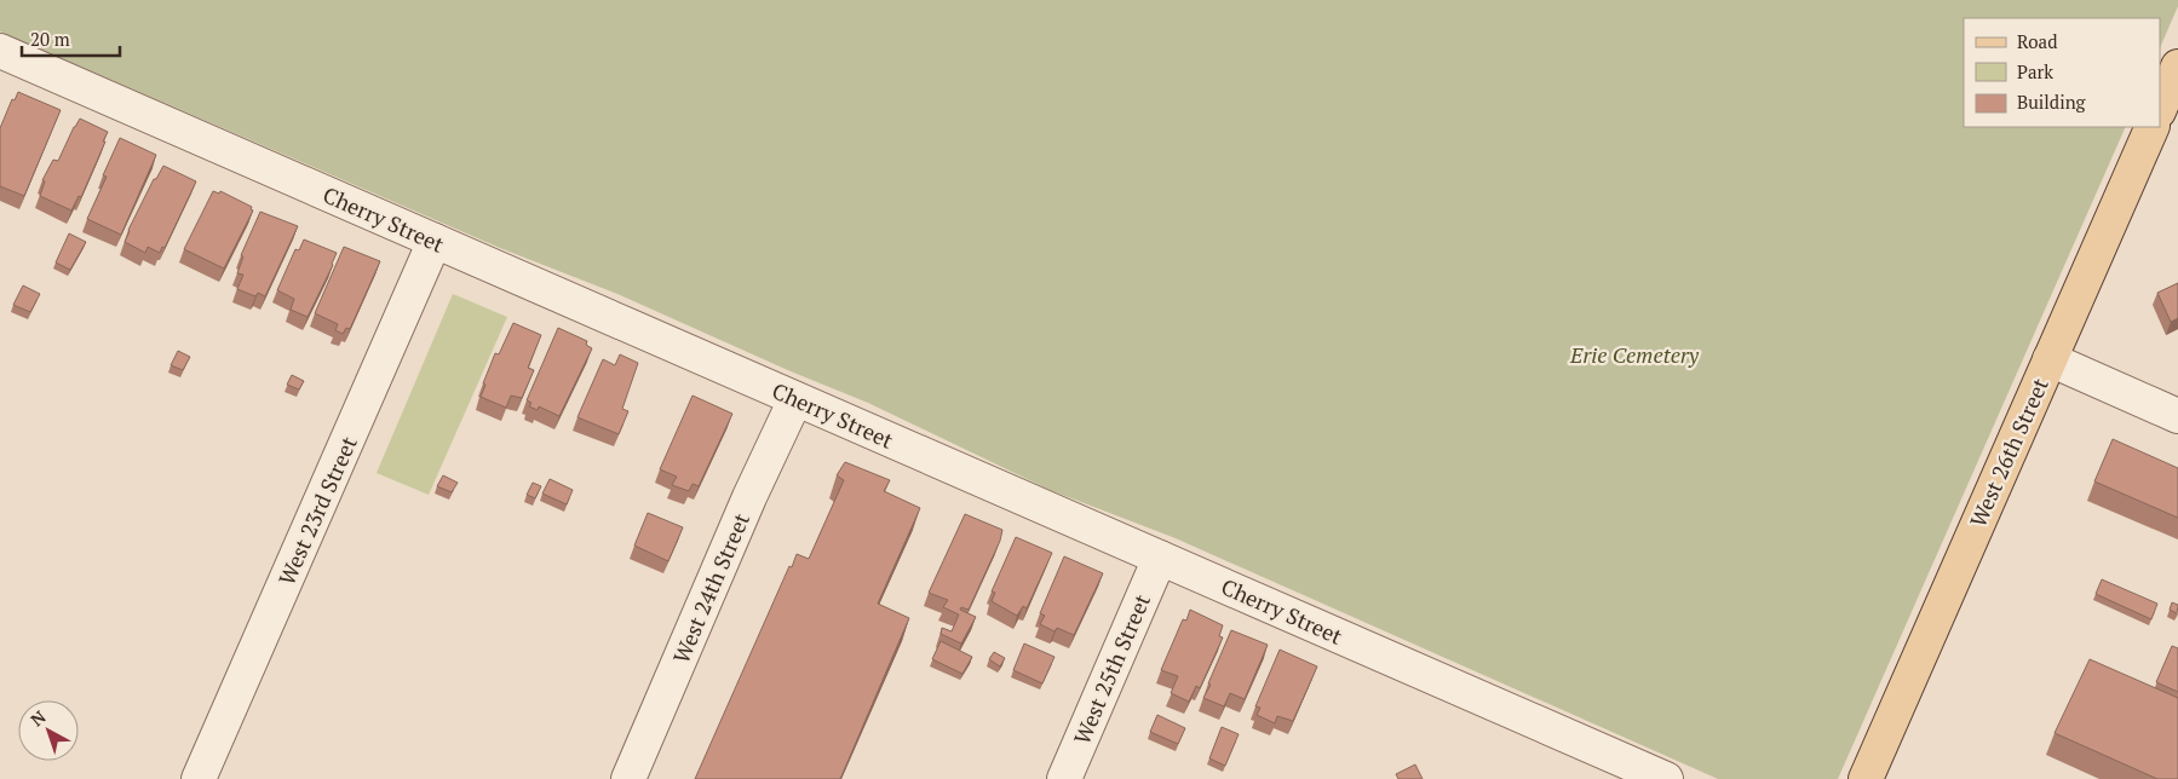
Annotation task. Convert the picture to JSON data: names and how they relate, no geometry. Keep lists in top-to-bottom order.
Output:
{
  "streets": {
    "main road": ["West 26th Street"],
    "street": [
      "Cherry Street",
      "West 23rd Street",
      "West 24th Street",
      "West 25th Street"
    ]
  },
  "crossings": [
    ["Cherry Street", "West 23rd Street"],
    ["Cherry Street", "West 24th Street"],
    ["Cherry Street", "West 25th Street"]
  ],
  "parks": ["Erie Cemetery"],
  "legend": ["Road", "Park", "Building"],
  "scale_bar": "20 m",
  "north": "top left"
}
